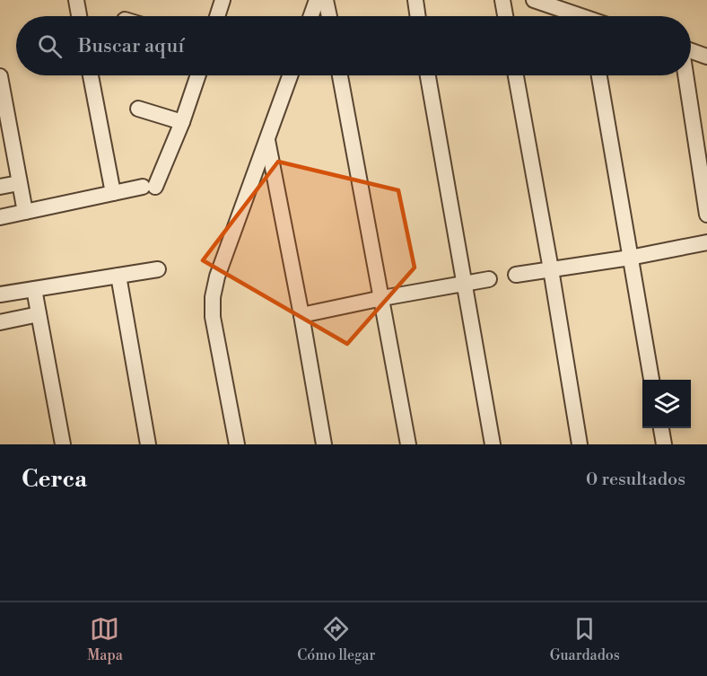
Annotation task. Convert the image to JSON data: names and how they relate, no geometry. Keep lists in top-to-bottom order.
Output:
{
  "page": {
    "search": "Buscar aquí",
    "heading": ["Cerca", "0 resultados"],
    "nav": ["Mapa", "Cómo llegar", "Guardados"]
  }
}
